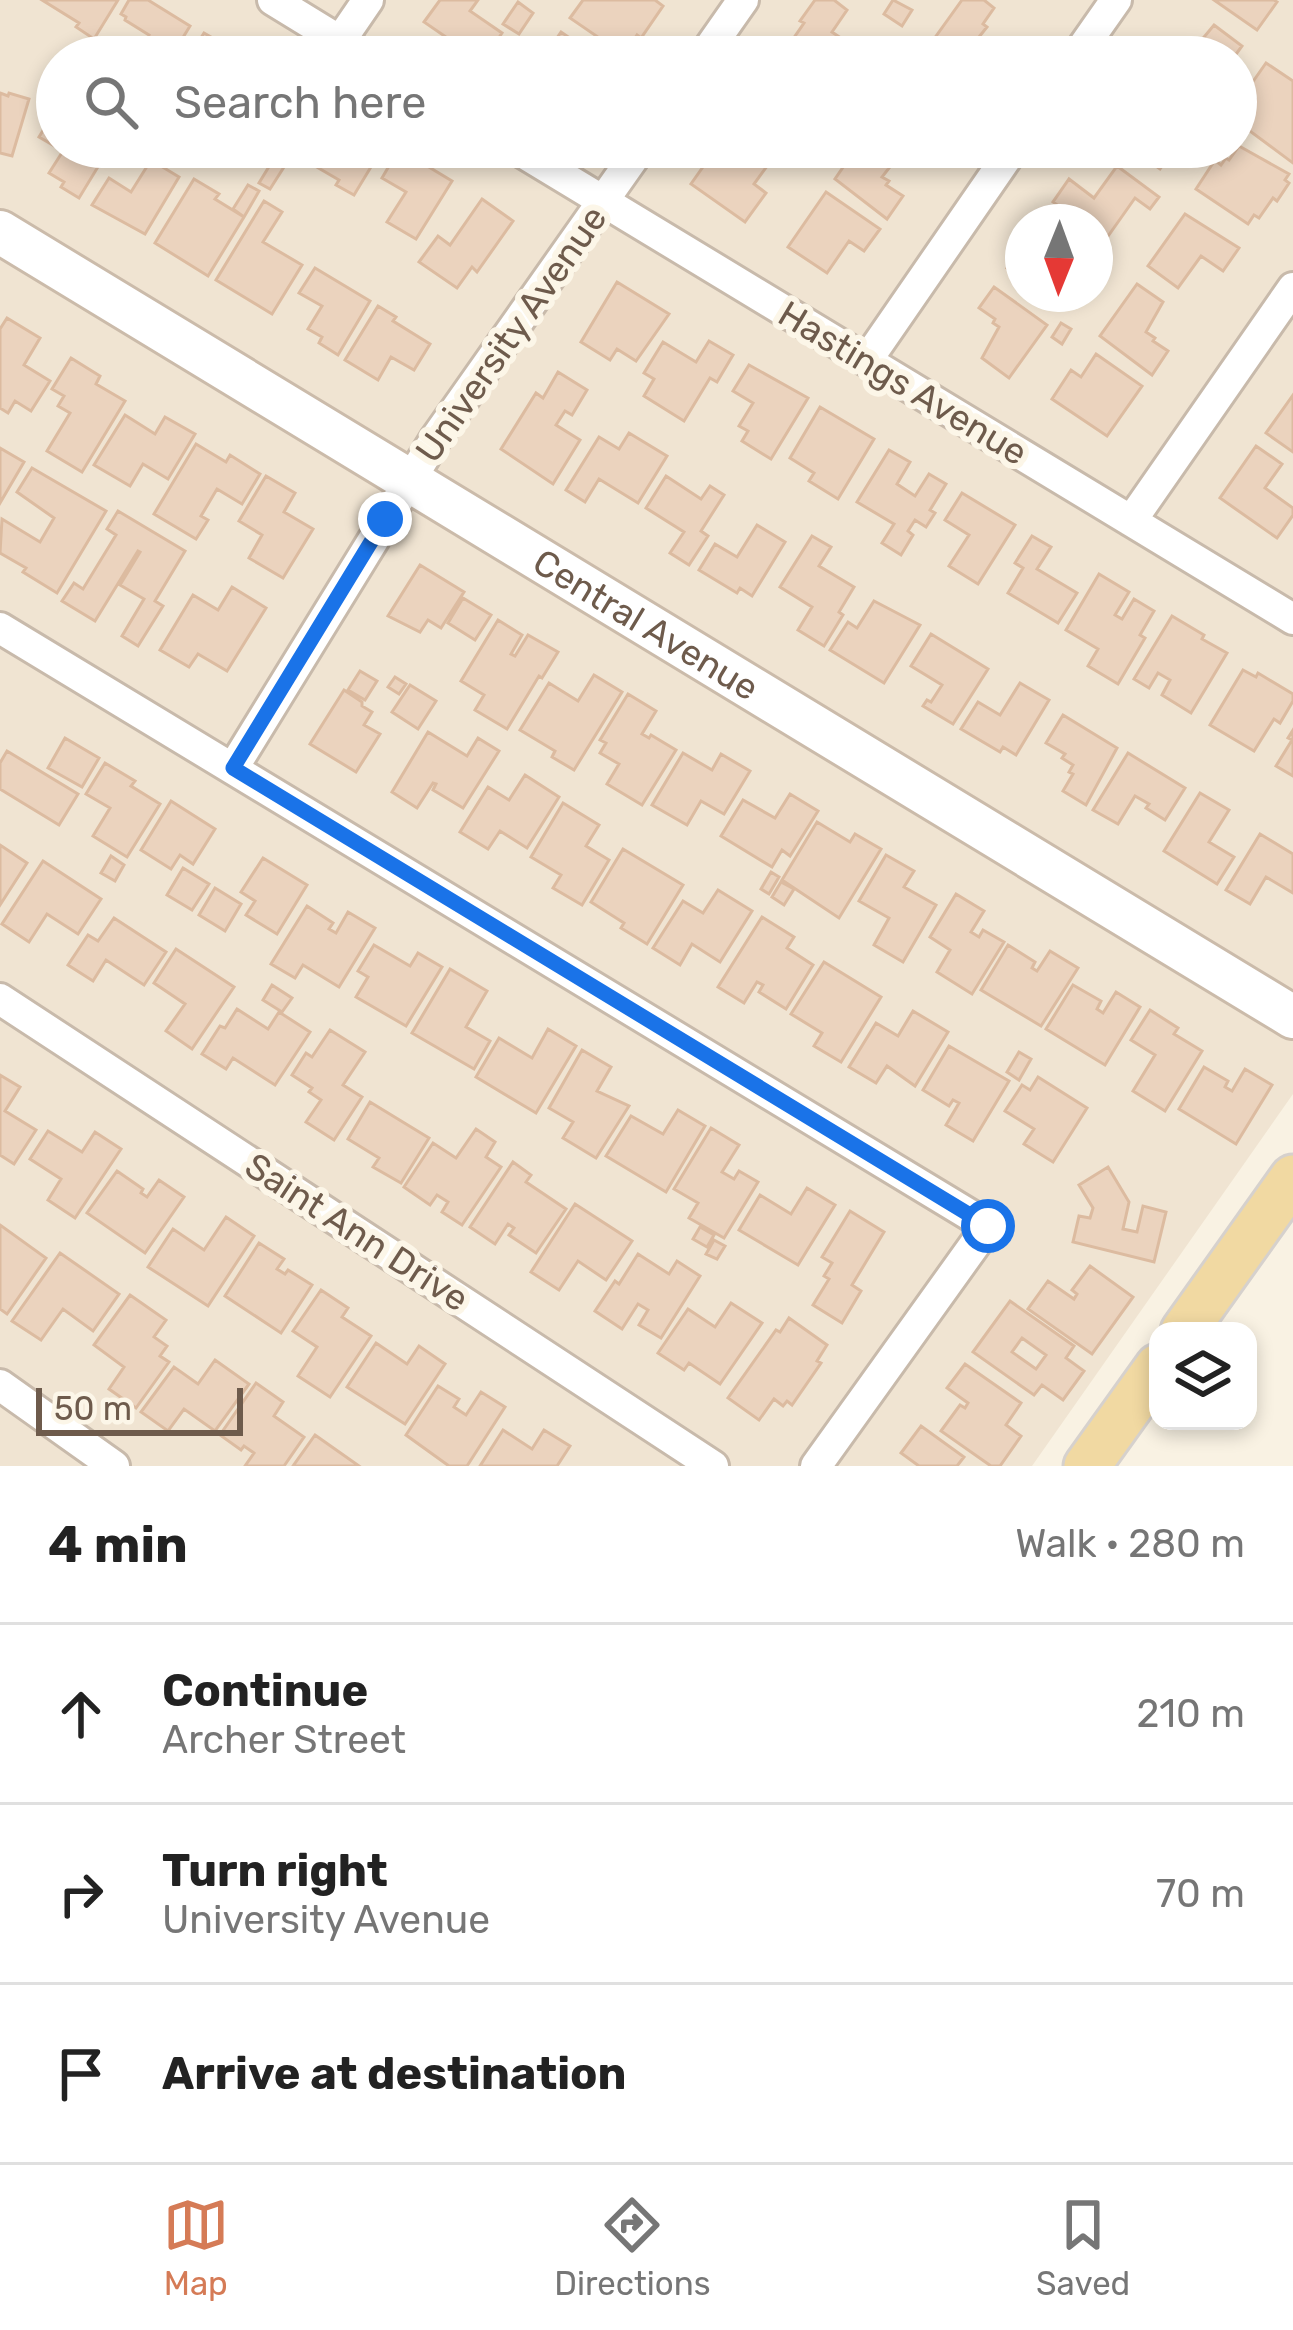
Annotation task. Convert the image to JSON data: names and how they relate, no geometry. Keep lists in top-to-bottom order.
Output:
{
  "streets": {
    "street": [
      "University Avenue",
      "Hastings Avenue",
      "Central Avenue",
      "Saint Ann Drive"
    ]
  },
  "crossings": [
    ["University Avenue", "Hastings Avenue"],
    ["University Avenue", "Central Avenue"]
  ],
  "scale_bar": "50 m",
  "north": "bottom",
  "page": {
    "search": "Search here",
    "scale": "50 m",
    "heading": ["4 min", "Walk · 280 m"],
    "list": [
      ["Continue", "Archer Street", "210 m"],
      ["Turn right", "University Avenue", "70 m"],
      "Arrive at destination"
    ],
    "nav": ["Map", "Directions", "Saved"]
  }
}
